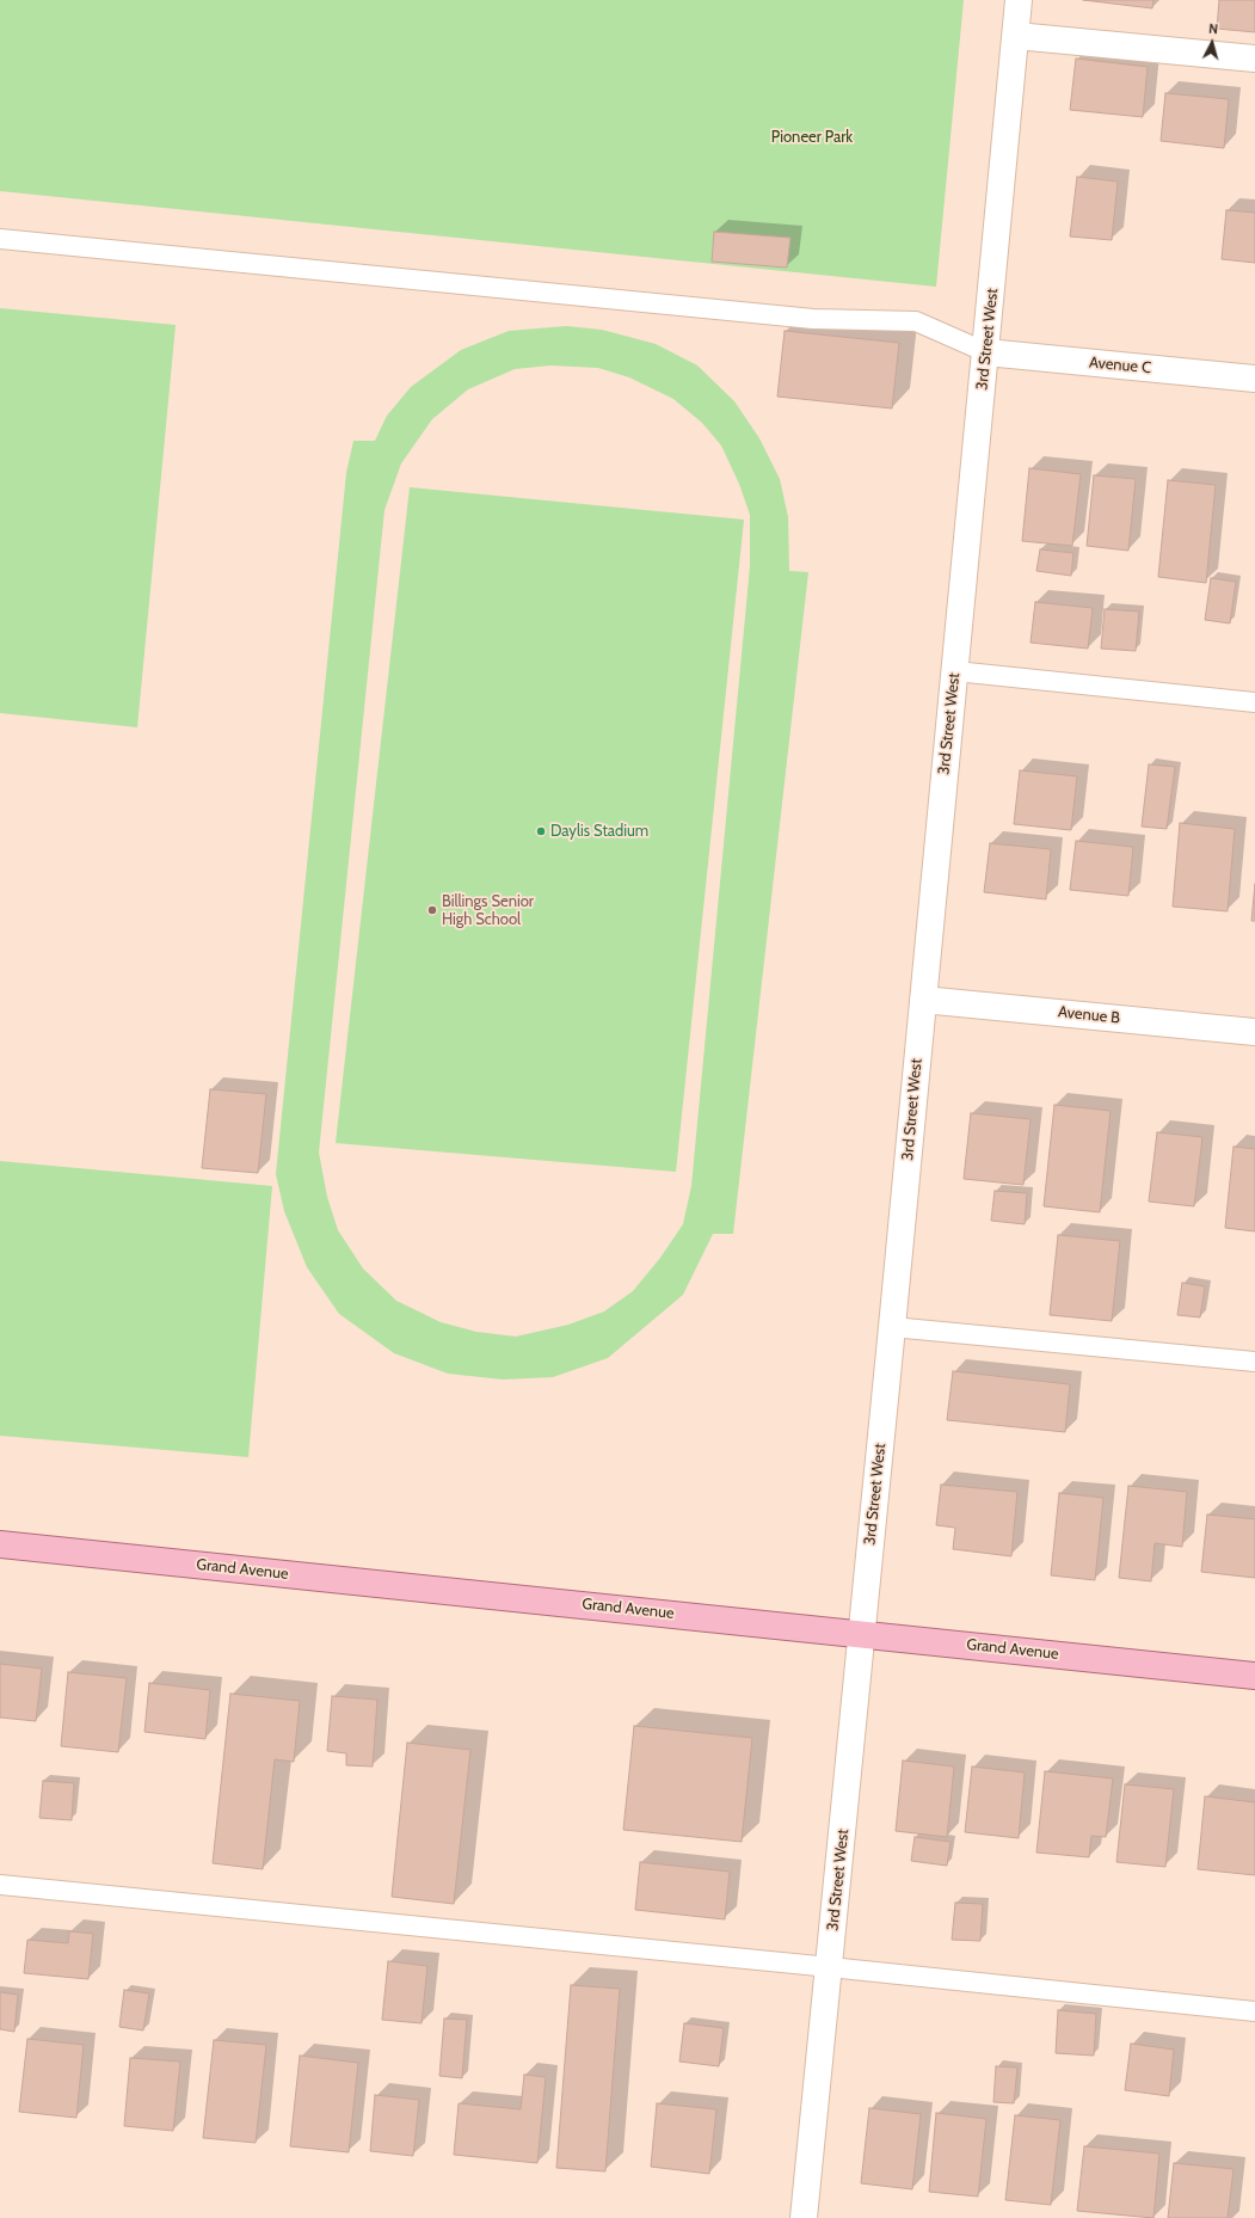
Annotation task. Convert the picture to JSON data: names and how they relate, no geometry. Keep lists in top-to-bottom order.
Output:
{
  "streets": {
    "main road": ["Grand Avenue"],
    "street": ["3rd Street West", "Avenue C", "Avenue B"]
  },
  "crossings": [
    ["3rd Street West", "Avenue C"],
    ["3rd Street West", "Avenue B"],
    ["3rd Street West", "Grand Avenue"]
  ],
  "parks": ["Pioneer Park"],
  "places": ["Daylis Stadium", "Billings Senior High School"],
  "north": "top"
}
